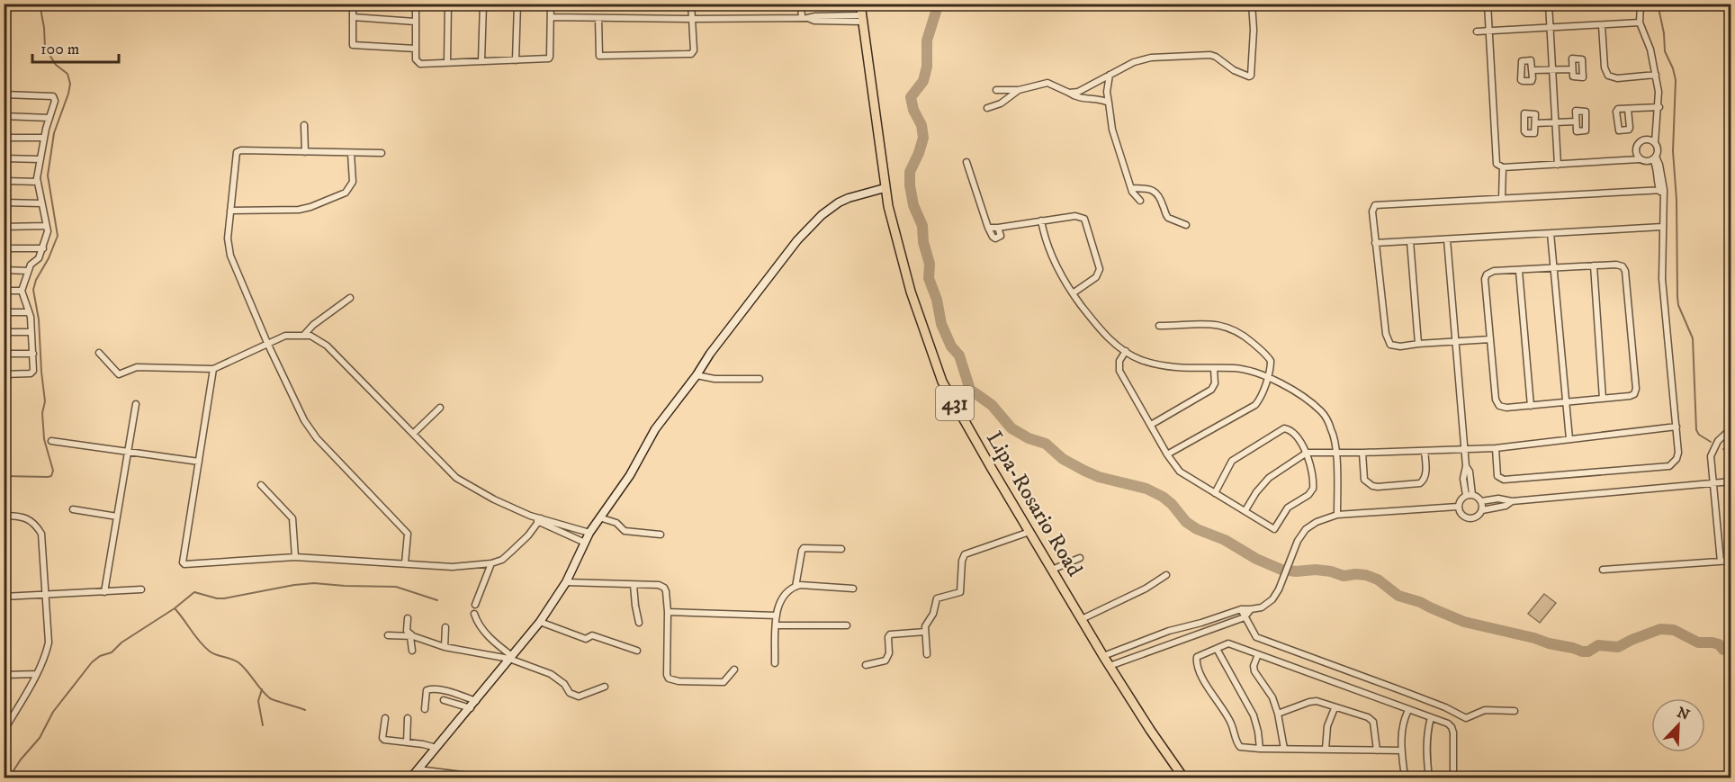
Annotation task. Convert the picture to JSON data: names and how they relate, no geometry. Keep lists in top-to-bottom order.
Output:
{
  "streets": {
    "main road": ["431", "Lipa-Rosario Road"]
  },
  "scale_bar": "100 m",
  "north": "top right"
}
